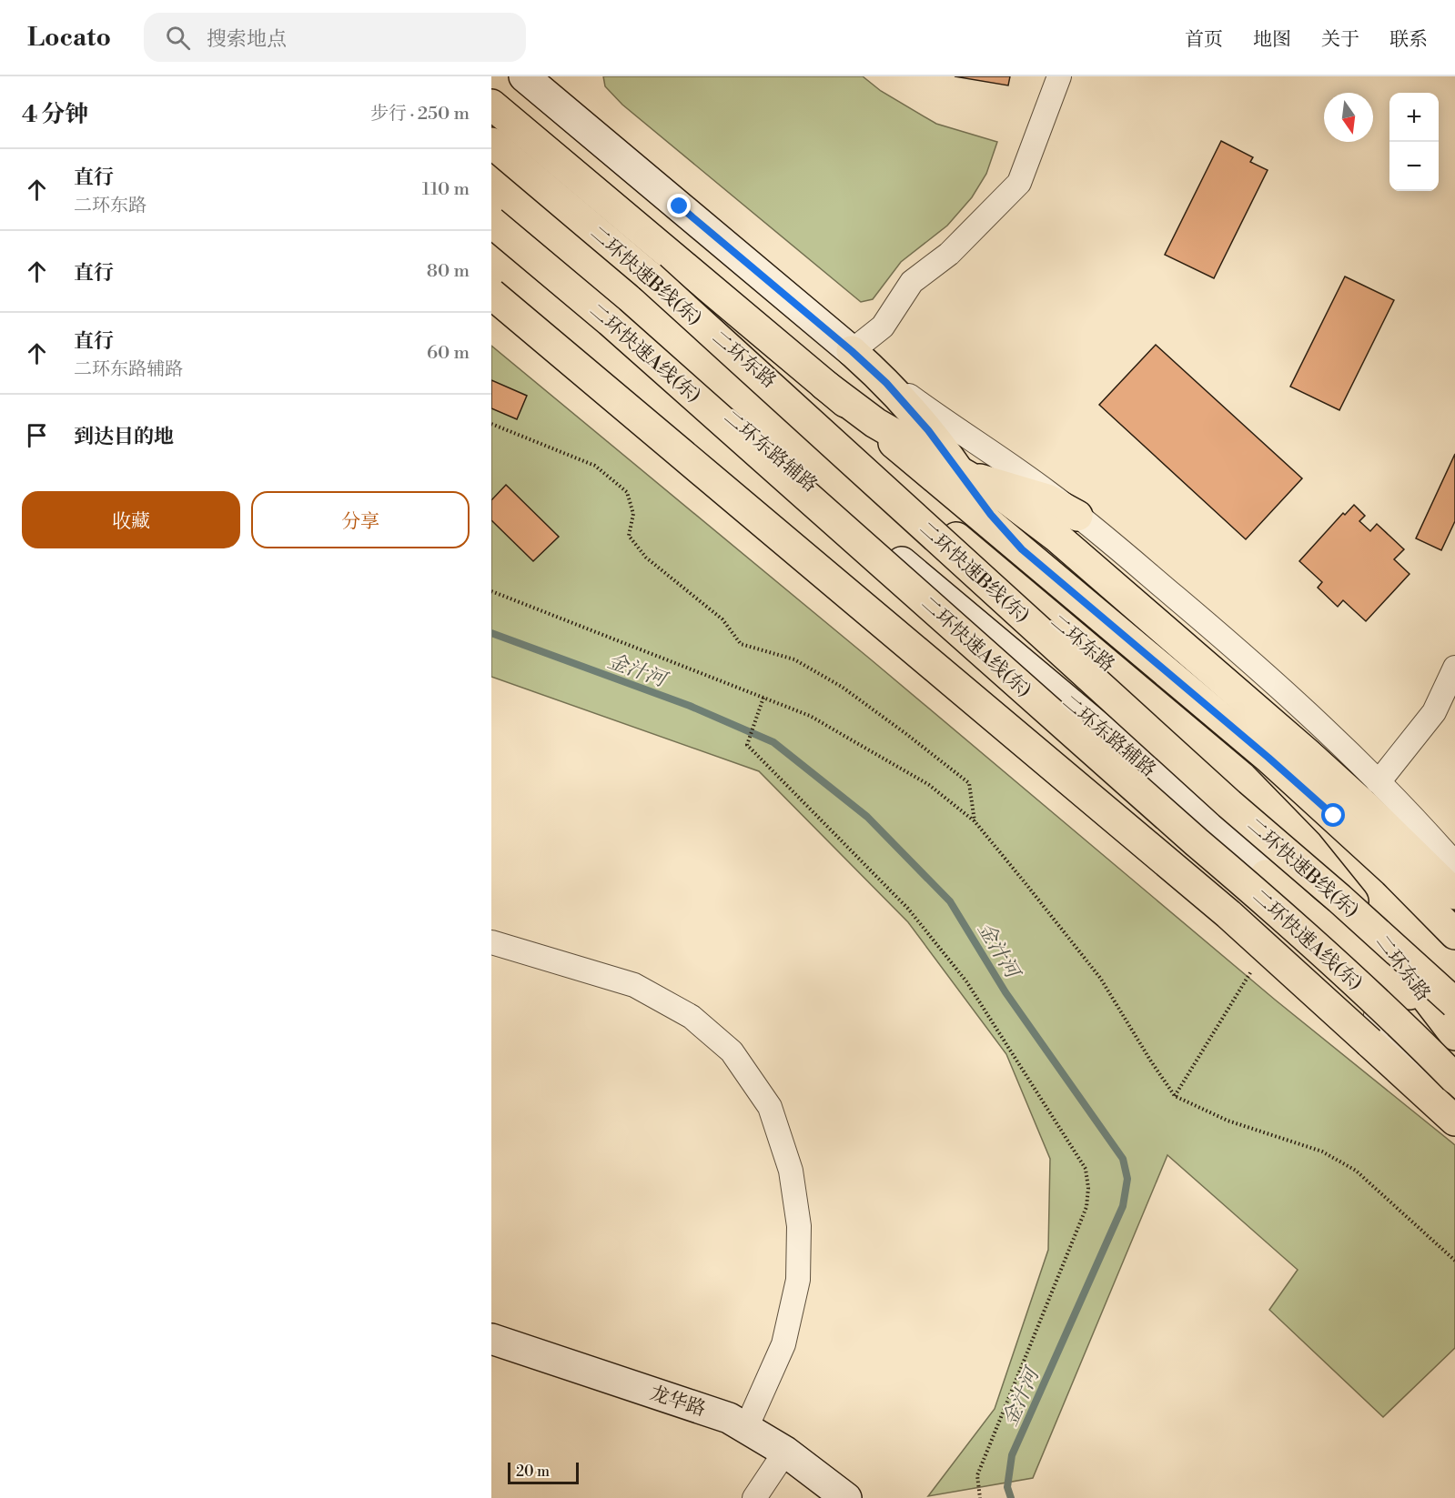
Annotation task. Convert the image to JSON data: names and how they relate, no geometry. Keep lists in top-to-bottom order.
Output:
{
  "streets": {
    "main road": ["二环快速B线(东)", "二环快速A线(东)", "二环东路"],
    "street": ["二环东路辅路", "龙华路"]
  },
  "crossings": [
    ["二环快速B线(东)", "二环东路"]
  ],
  "water": ["金汁河"],
  "scale_bar": "20 m",
  "north": "bottom",
  "page": {
    "header": "Locato",
    "search": "搜索地点",
    "nav": [
      "首页",
      "地图",
      "关于",
      "联系"
    ],
    "heading": ["4 分钟", "步行 · 250 m"],
    "map_buttons": ["+", "−"],
    "list": [
      ["直行", "二环东路", "110 m"],
      ["直行", "80 m"],
      ["直行", "二环东路辅路", "60 m"],
      "到达目的地"
    ],
    "buttons": ["收藏", "分享"],
    "scale": "20 m"
  }
}
